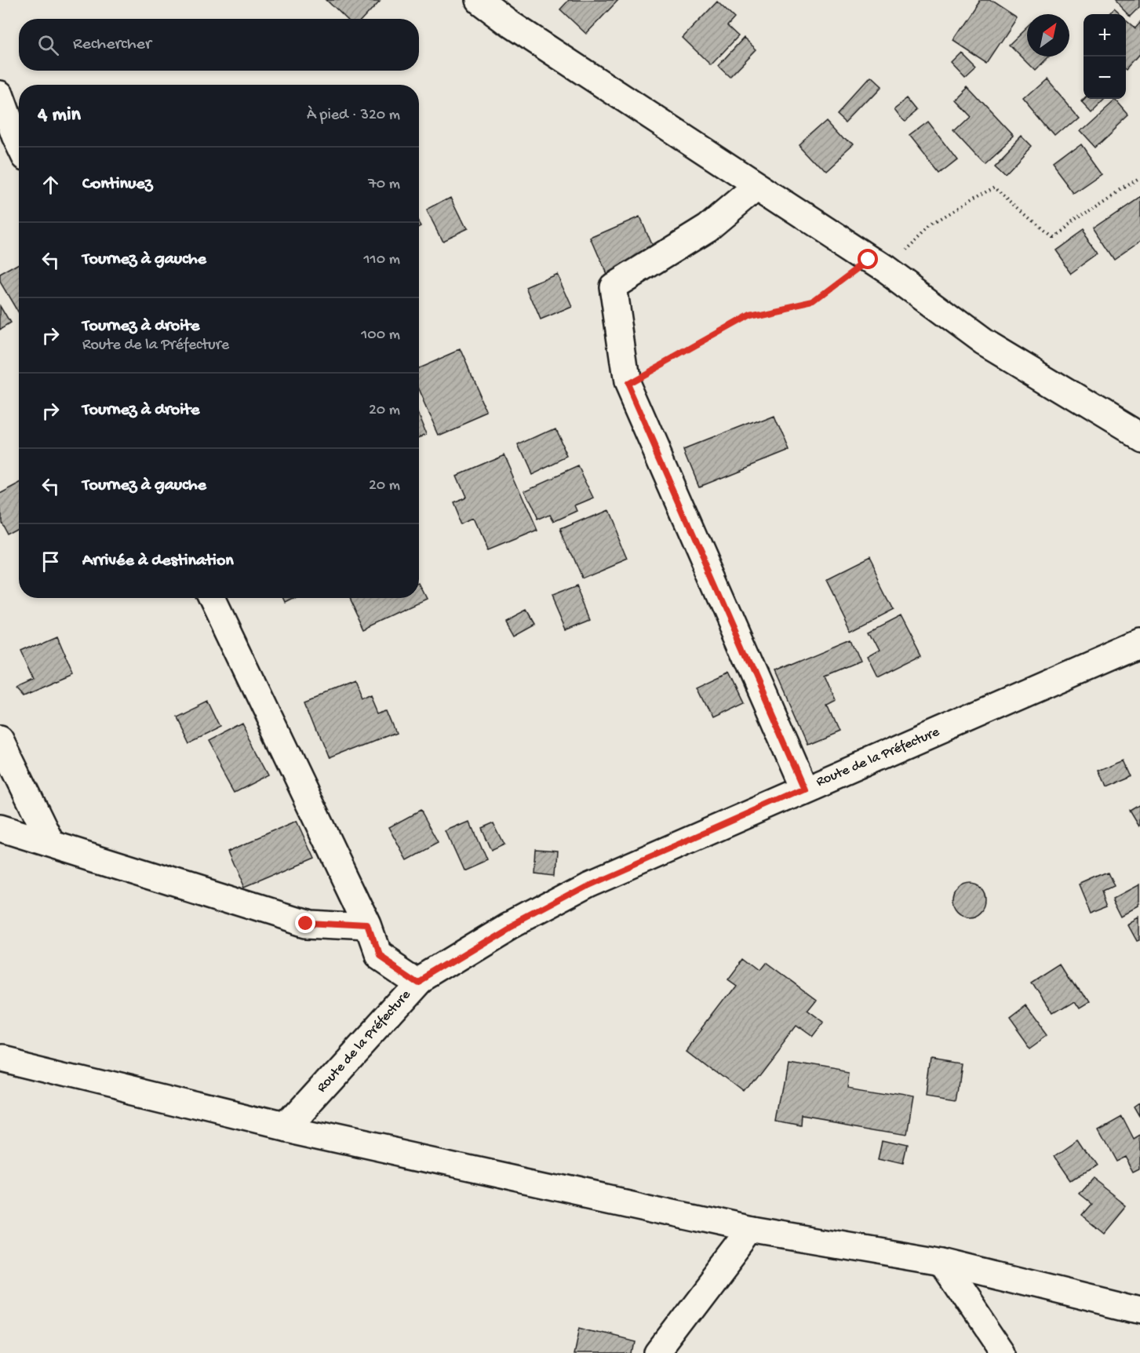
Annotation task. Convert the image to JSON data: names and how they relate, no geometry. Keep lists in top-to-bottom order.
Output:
{
  "streets": {
    "street": ["Route de la Préfecture"]
  },
  "north": "top right",
  "page": {
    "map_buttons": ["+", "−"],
    "search": "Rechercher",
    "heading": ["4 min", "À pied · 320 m"],
    "list": [
      ["Continuez", "70 m"],
      ["Tournez à gauche", "110 m"],
      ["Tournez à droite", "Route de la Préfecture", "100 m"],
      ["Tournez à droite", "20 m"],
      ["Tournez à gauche", "20 m"],
      "Arrivée à destination"
    ]
  }
}
